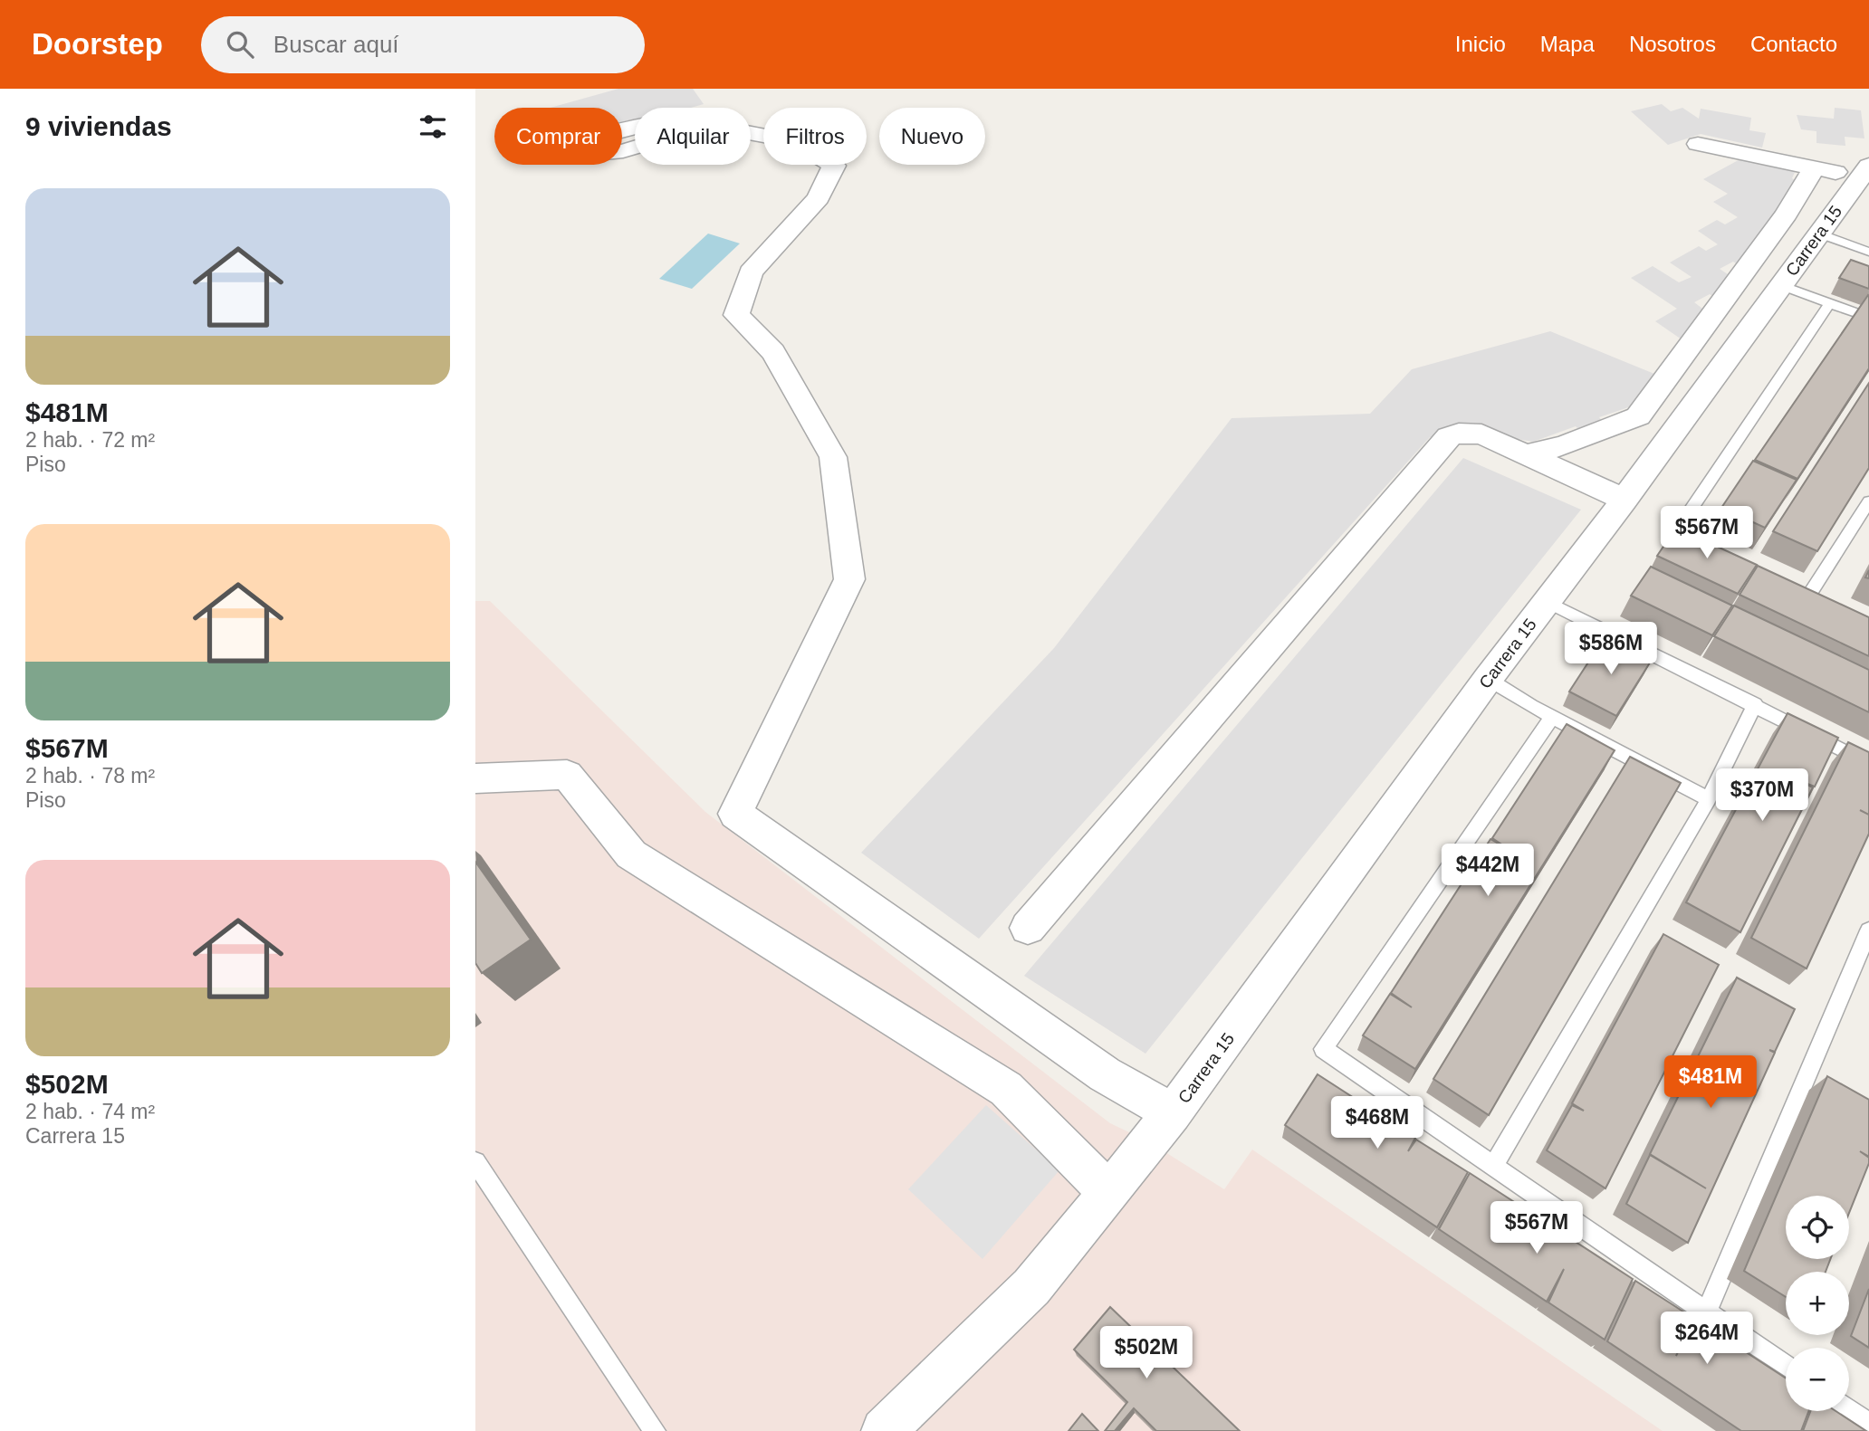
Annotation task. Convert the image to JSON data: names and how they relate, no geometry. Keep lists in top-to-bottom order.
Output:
{
  "streets": {
    "street": ["Carrera 15"]
  },
  "page": {
    "header": "Doorstep",
    "search": "Buscar aquí",
    "nav": [
      "Inicio",
      "Mapa",
      "Nosotros",
      "Contacto"
    ],
    "heading": "9 viviendas",
    "chip": [
      "Comprar",
      "Alquilar",
      "Filtros",
      "Nuevo"
    ],
    "list": [
      {
        "name": "$481M",
        "note": "2 hab. · 72 m² · Piso"
      },
      {
        "name": "$567M",
        "note": "2 hab. · 78 m² · Piso"
      },
      {
        "name": "$502M",
        "note": "2 hab. · 74 m² · Carrera 15"
      }
    ],
    "price": [
      "$567M",
      "$586M",
      "$370M",
      "$442M",
      "$481M",
      "$468M",
      "$567M",
      "$264M",
      "$502M"
    ],
    "map_buttons": ["+", "−"]
  }
}
